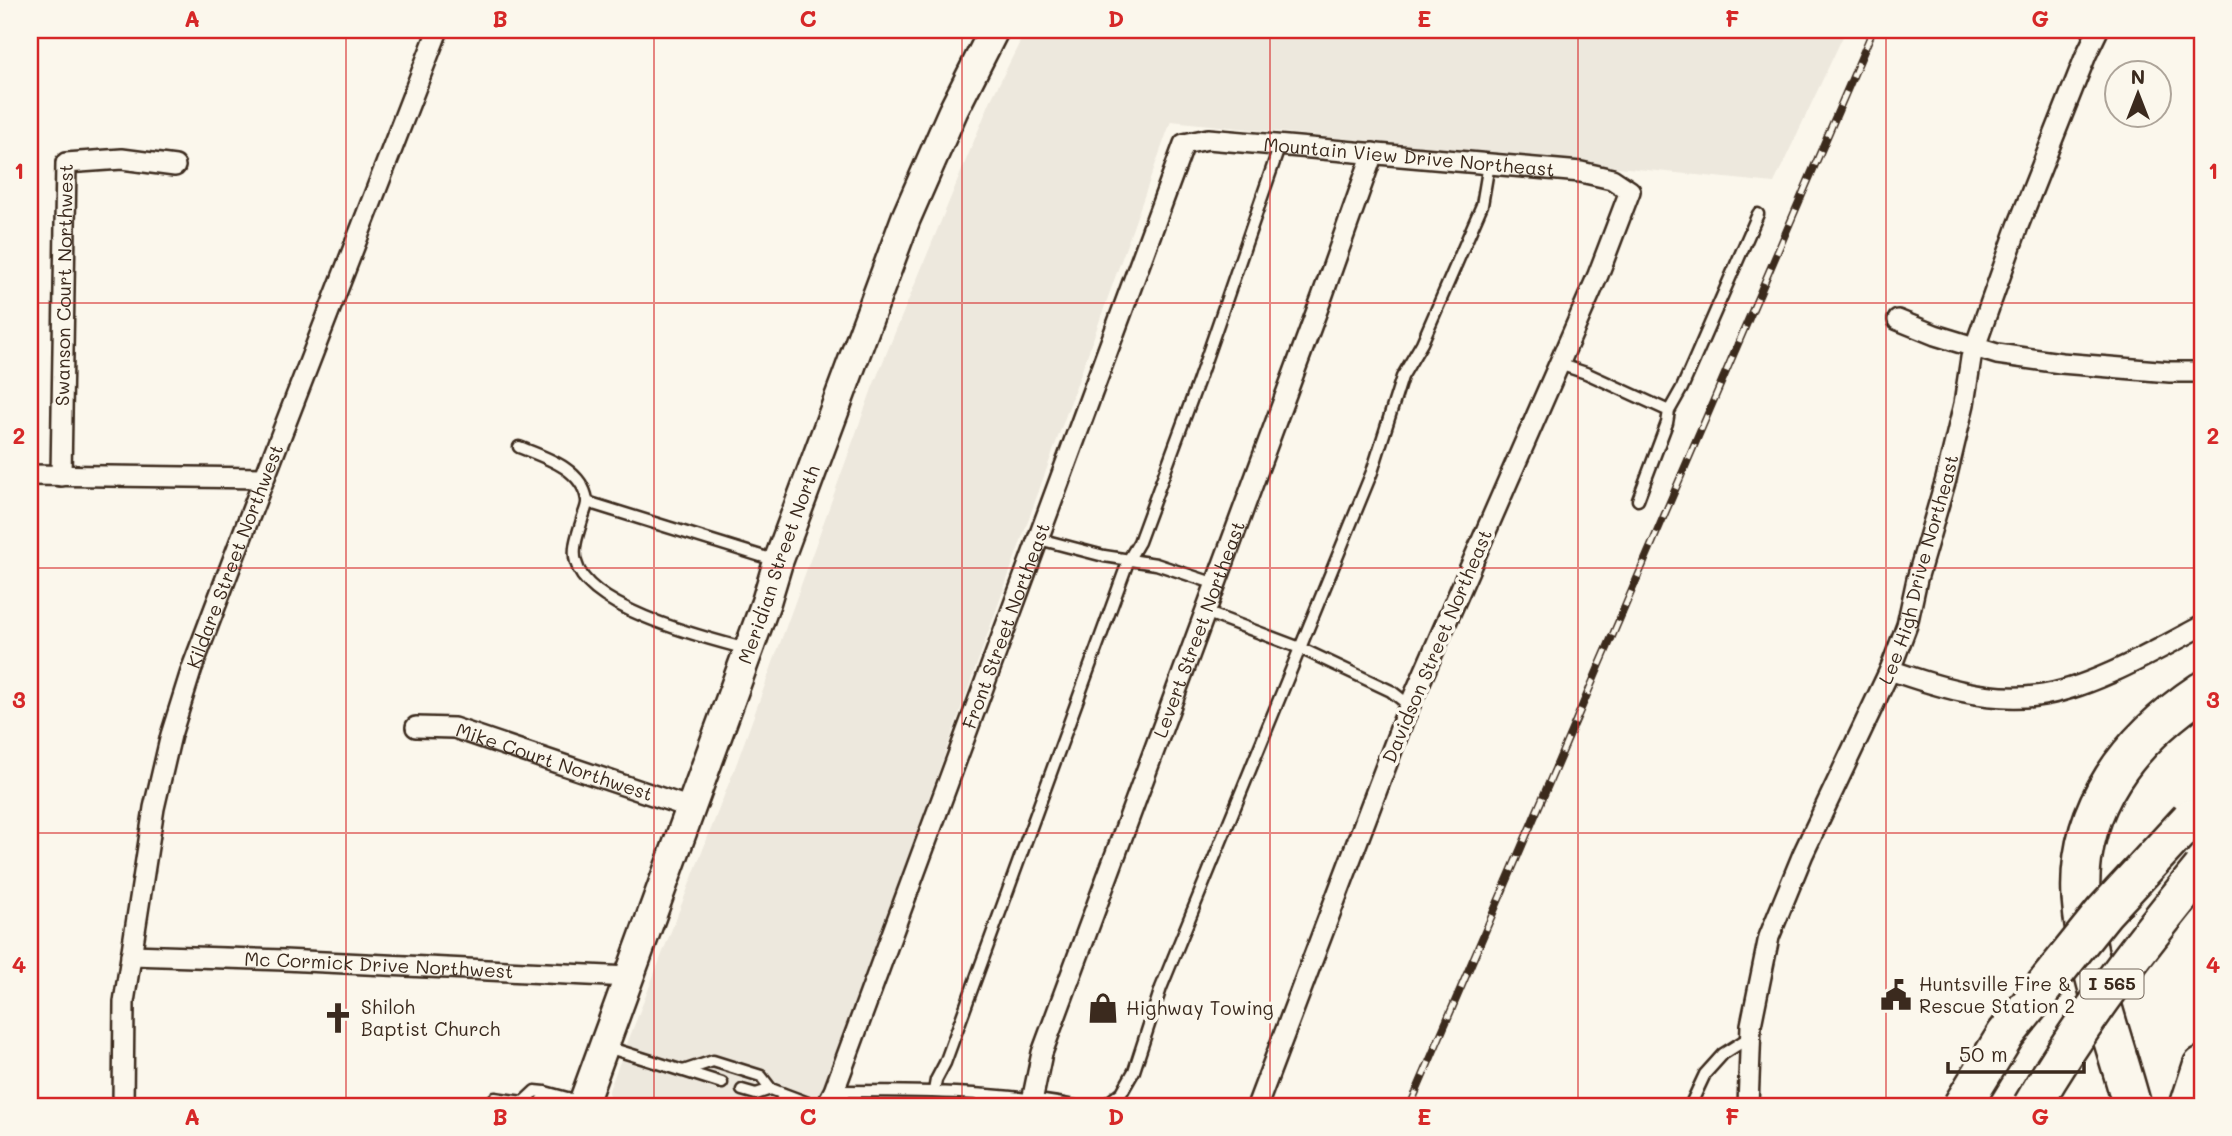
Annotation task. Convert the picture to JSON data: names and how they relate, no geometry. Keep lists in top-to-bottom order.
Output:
{
  "streets": {
    "highway": ["I 565"],
    "street": [
      "Mountain View Drive Northeast",
      "Swanson Court Northwest",
      "Kildare Street Northwest",
      "Meridian Street North",
      "Lee High Drive Northeast",
      "Front Street Northeast",
      "Levert Street Northeast",
      "Davidson Street Northeast",
      "Mike Court Northwest",
      "Mc Cormick Drive Northwest"
    ]
  },
  "crossings": [
    ["Mountain View Drive Northeast", "Front Street Northeast"],
    ["Mountain View Drive Northeast", "Levert Street Northeast"],
    ["Mountain View Drive Northeast", "Davidson Street Northeast"],
    ["Kildare Street Northwest", "Mc Cormick Drive Northwest"],
    ["Meridian Street North", "Mike Court Northwest"],
    ["Meridian Street North", "Mc Cormick Drive Northwest"]
  ],
  "places": {
    "public building": ["Huntsville Fire & Rescue Station 2"],
    "shop": ["Highway Towing"],
    "church": ["Shiloh Baptist Church"]
  },
  "scale_bar": "50 m",
  "north": "top",
  "grid": {
    "columns": [
      "A",
      "B",
      "C",
      "D",
      "E",
      "F",
      "G"
    ],
    "rows": [
      "1",
      "2",
      "3",
      "4"
    ]
  }
}
